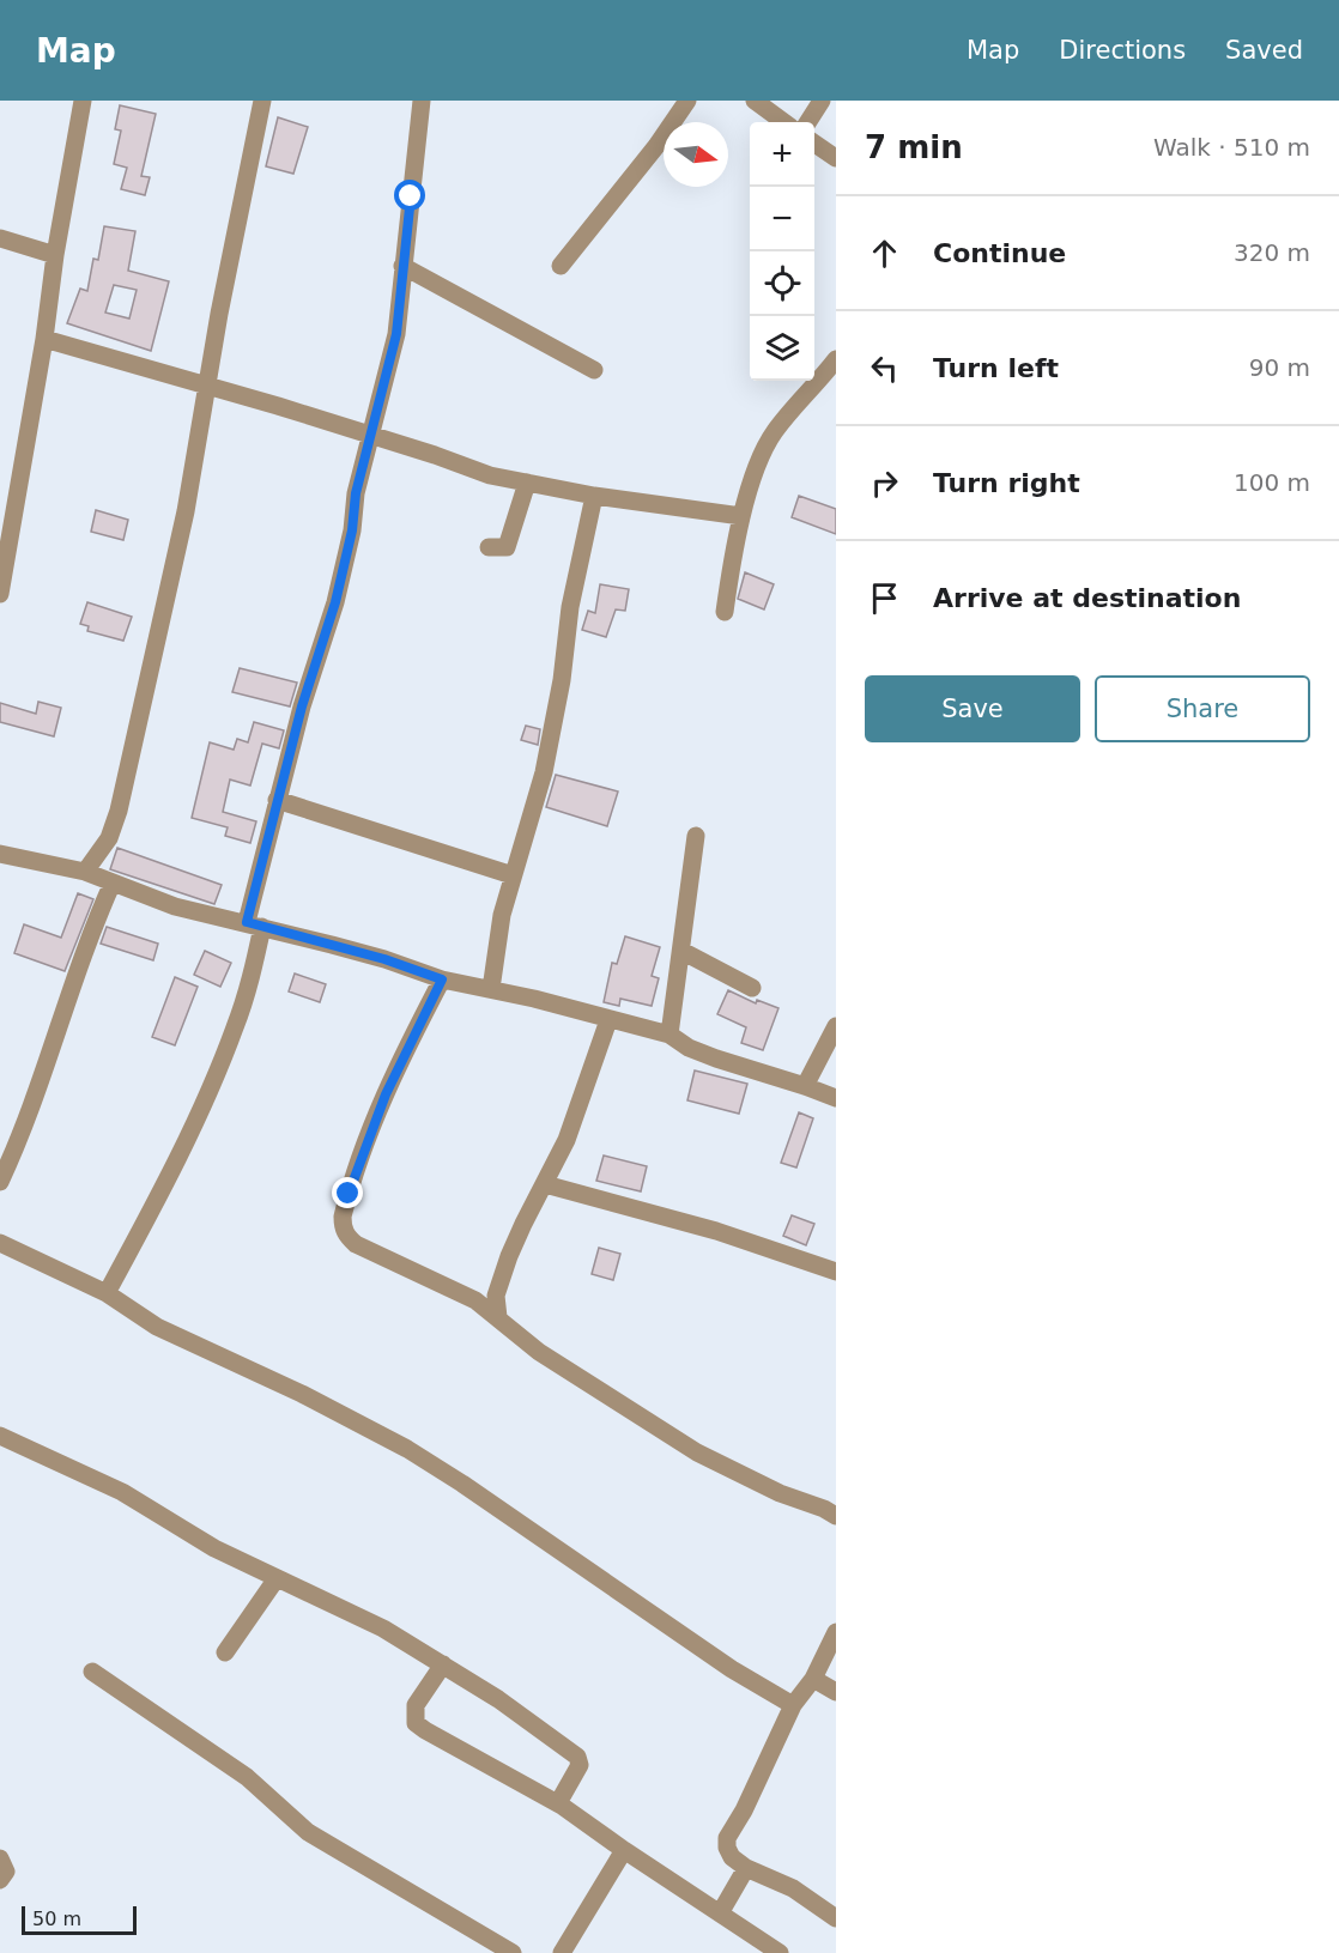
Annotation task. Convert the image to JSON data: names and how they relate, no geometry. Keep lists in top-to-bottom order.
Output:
{
  "scale_bar": "50 m",
  "north": "right",
  "page": {
    "header": "Map",
    "nav": ["Map", "Directions", "Saved"],
    "heading": ["7 min", "Walk · 510 m"],
    "map_buttons": ["+", "−"],
    "list": [
      ["Continue", "320 m"],
      ["Turn left", "90 m"],
      ["Turn right", "100 m"],
      "Arrive at destination"
    ],
    "buttons": ["Save", "Share"],
    "scale": "50 m"
  }
}
